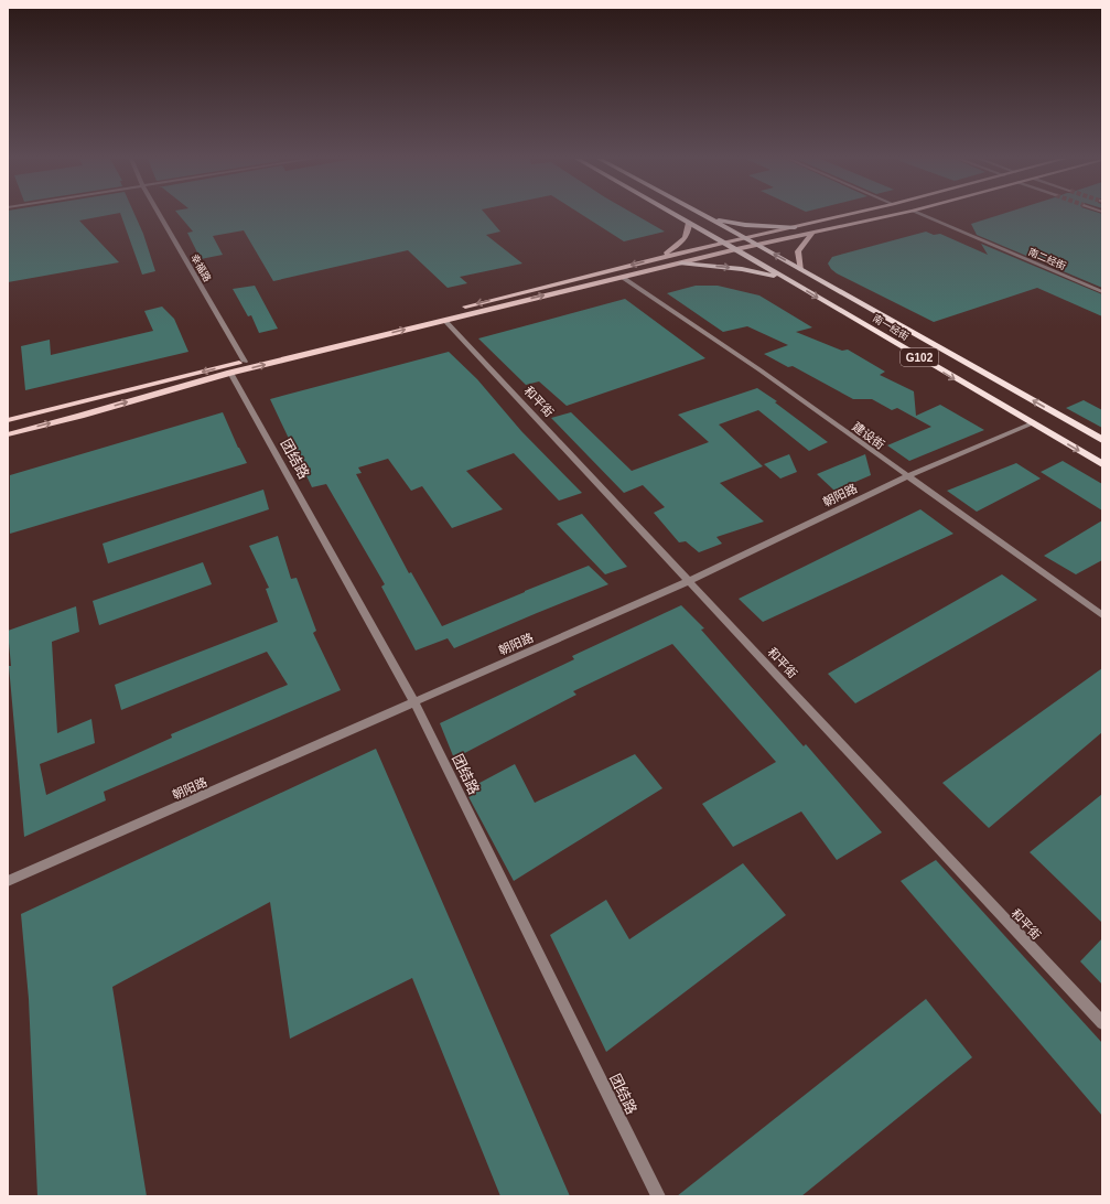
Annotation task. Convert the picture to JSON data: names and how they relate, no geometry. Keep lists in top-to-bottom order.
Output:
{
  "streets": {
    "highway": ["南一经街", "G102"],
    "street": [
      "南二经街",
      "幸福路",
      "和平街",
      "建设街",
      "团结路",
      "朝阳路"
    ]
  },
  "crossings": [
    ["南一经街", "G102"],
    ["南一经街", "朝阳路"],
    ["和平街", "朝阳路"],
    ["建设街", "朝阳路"],
    ["团结路", "朝阳路"]
  ]
}
